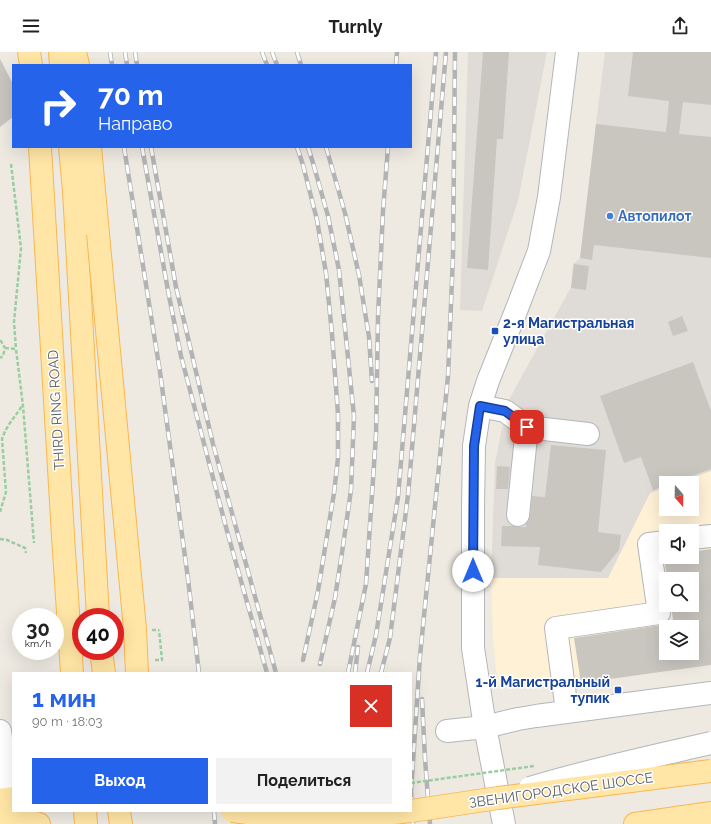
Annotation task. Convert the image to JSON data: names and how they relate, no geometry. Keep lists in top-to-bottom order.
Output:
{
  "streets": {
    "main road": ["THIRD RING ROAD", "ЗВЕНИГОРОДСКОЕ ШОССЕ"]
  },
  "places": {
    "other": ["Автопилот"],
    "transit": ["2-я Магистральная улица", "1-й Магистральный тупик"]
  },
  "north": "bottom",
  "page": {
    "header": "Turnly",
    "turn": ["70 m", "Направо"],
    "speed": "30 km/h",
    "limit": "40",
    "heading": ["1 мин", "90 m · 18:03"],
    "buttons": ["Выход", "Поделиться"]
  }
}
